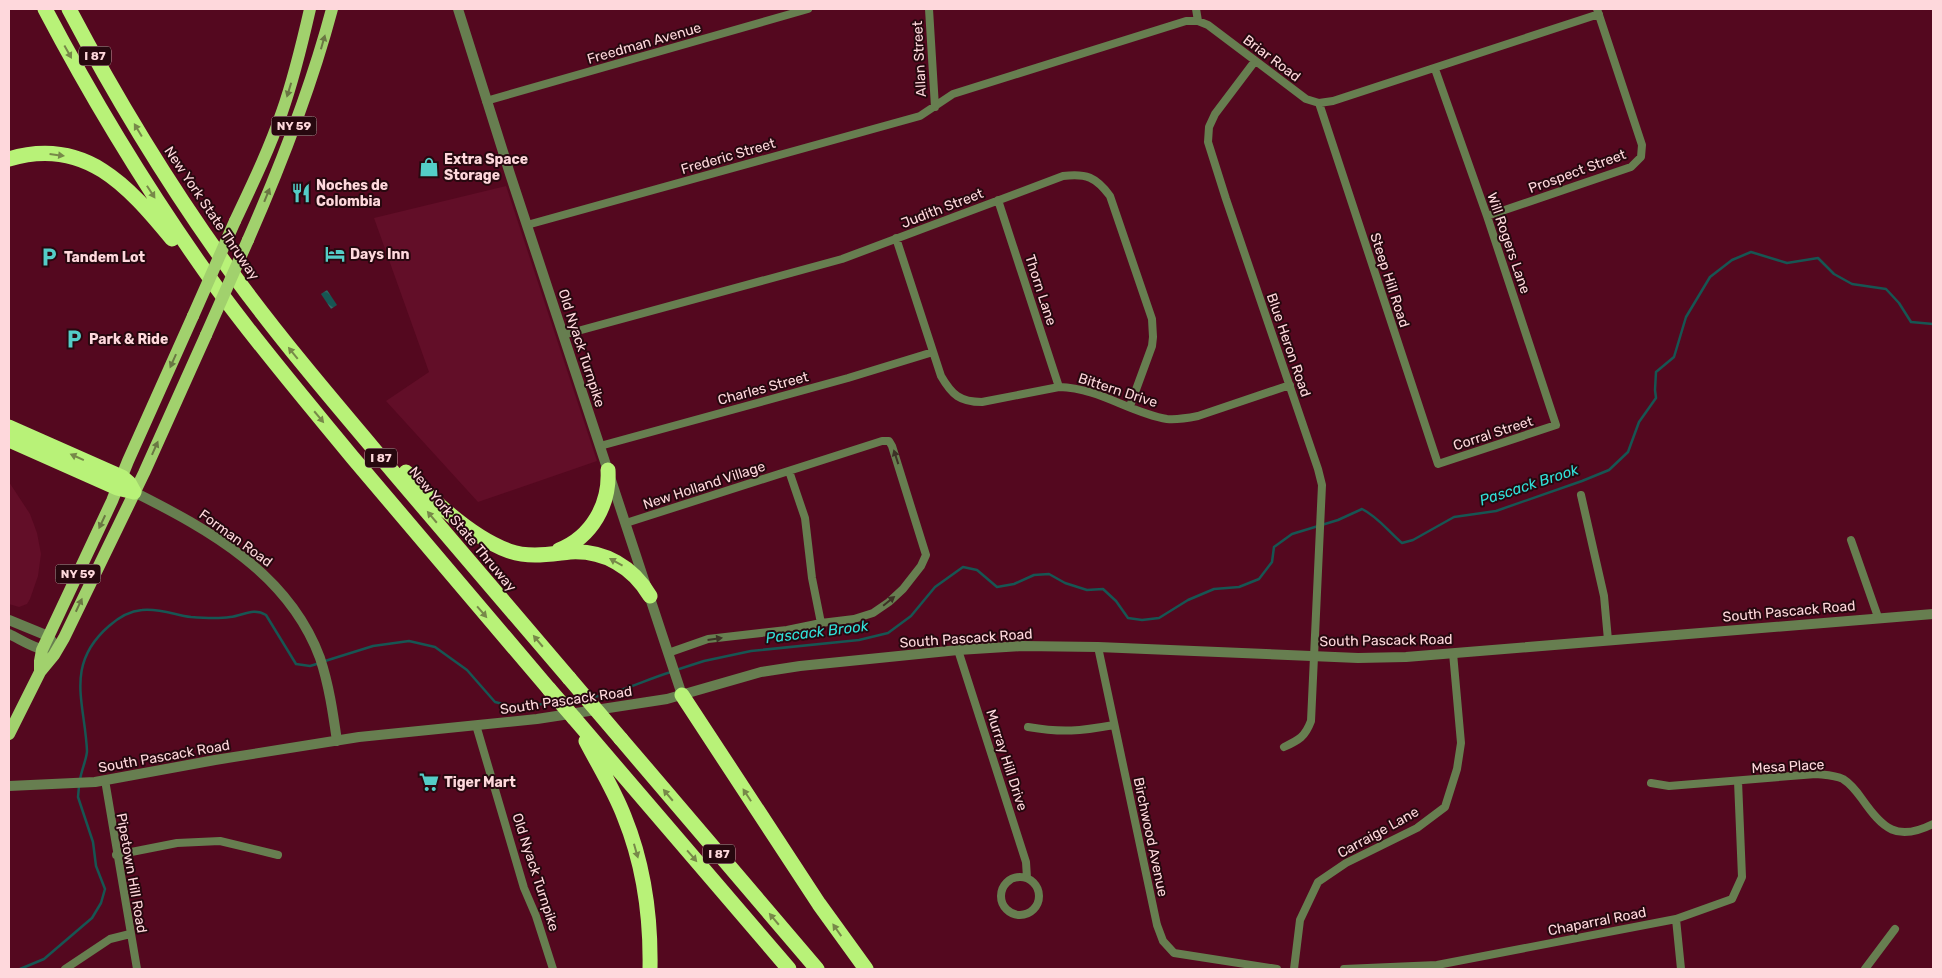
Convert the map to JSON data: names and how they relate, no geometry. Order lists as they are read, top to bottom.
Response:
{
  "streets": {
    "highway": ["I 87", "New York State Thruway"],
    "main road": ["NY 59"],
    "street": [
      "Freedman Avenue",
      "Briar Road",
      "Allan Street",
      "Frederic Street",
      "Prospect Street",
      "Judith Street",
      "Will Rogers Lane",
      "Steep Hill Road",
      "Thorn Lane",
      "Blue Heron Road",
      "Old Nyack Turnpike",
      "Charles Street",
      "Bittern Drive",
      "Corral Street",
      "New Holland Village",
      "Forman Road",
      "South Pascack Road",
      "Murray Hill Drive",
      "Mesa Place",
      "Carraige Lane",
      "Birchwood Avenue",
      "Pipetown Hill Road",
      "Chaparral Road"
    ]
  },
  "crossings": [
    ["Freedman Avenue", "Old Nyack Turnpike"],
    ["Briar Road", "Steep Hill Road"],
    ["Briar Road", "Blue Heron Road"],
    ["Allan Street", "Frederic Street"],
    ["NY 59", "Forman Road"],
    ["Frederic Street", "Old Nyack Turnpike"],
    ["Prospect Street", "Will Rogers Lane"],
    ["Judith Street", "Thorn Lane"],
    ["Judith Street", "Old Nyack Turnpike"],
    ["Judith Street", "Bittern Drive"],
    ["Will Rogers Lane", "Corral Street"],
    ["Steep Hill Road", "Corral Street"],
    ["Thorn Lane", "Bittern Drive"],
    ["Blue Heron Road", "Bittern Drive"],
    ["Blue Heron Road", "South Pascack Road"],
    ["Old Nyack Turnpike", "Charles Street"],
    ["Old Nyack Turnpike", "New Holland Village"],
    ["Old Nyack Turnpike", "South Pascack Road"],
    ["Charles Street", "Bittern Drive"],
    ["Forman Road", "South Pascack Road"],
    ["South Pascack Road", "Murray Hill Drive"],
    ["South Pascack Road", "Carraige Lane"],
    ["South Pascack Road", "Birchwood Avenue"],
    ["South Pascack Road", "Pipetown Hill Road"],
    ["Mesa Place", "Chaparral Road"]
  ],
  "water": ["Pascack Brook"],
  "places": {
    "shop": ["Extra Space Storage"],
    "restaurant": ["Noches de Colombia"],
    "hotel": ["Days Inn"],
    "parking": ["Tandem Lot", "Park & Ride"],
    "supermarket": ["Tiger Mart"]
  }
}
